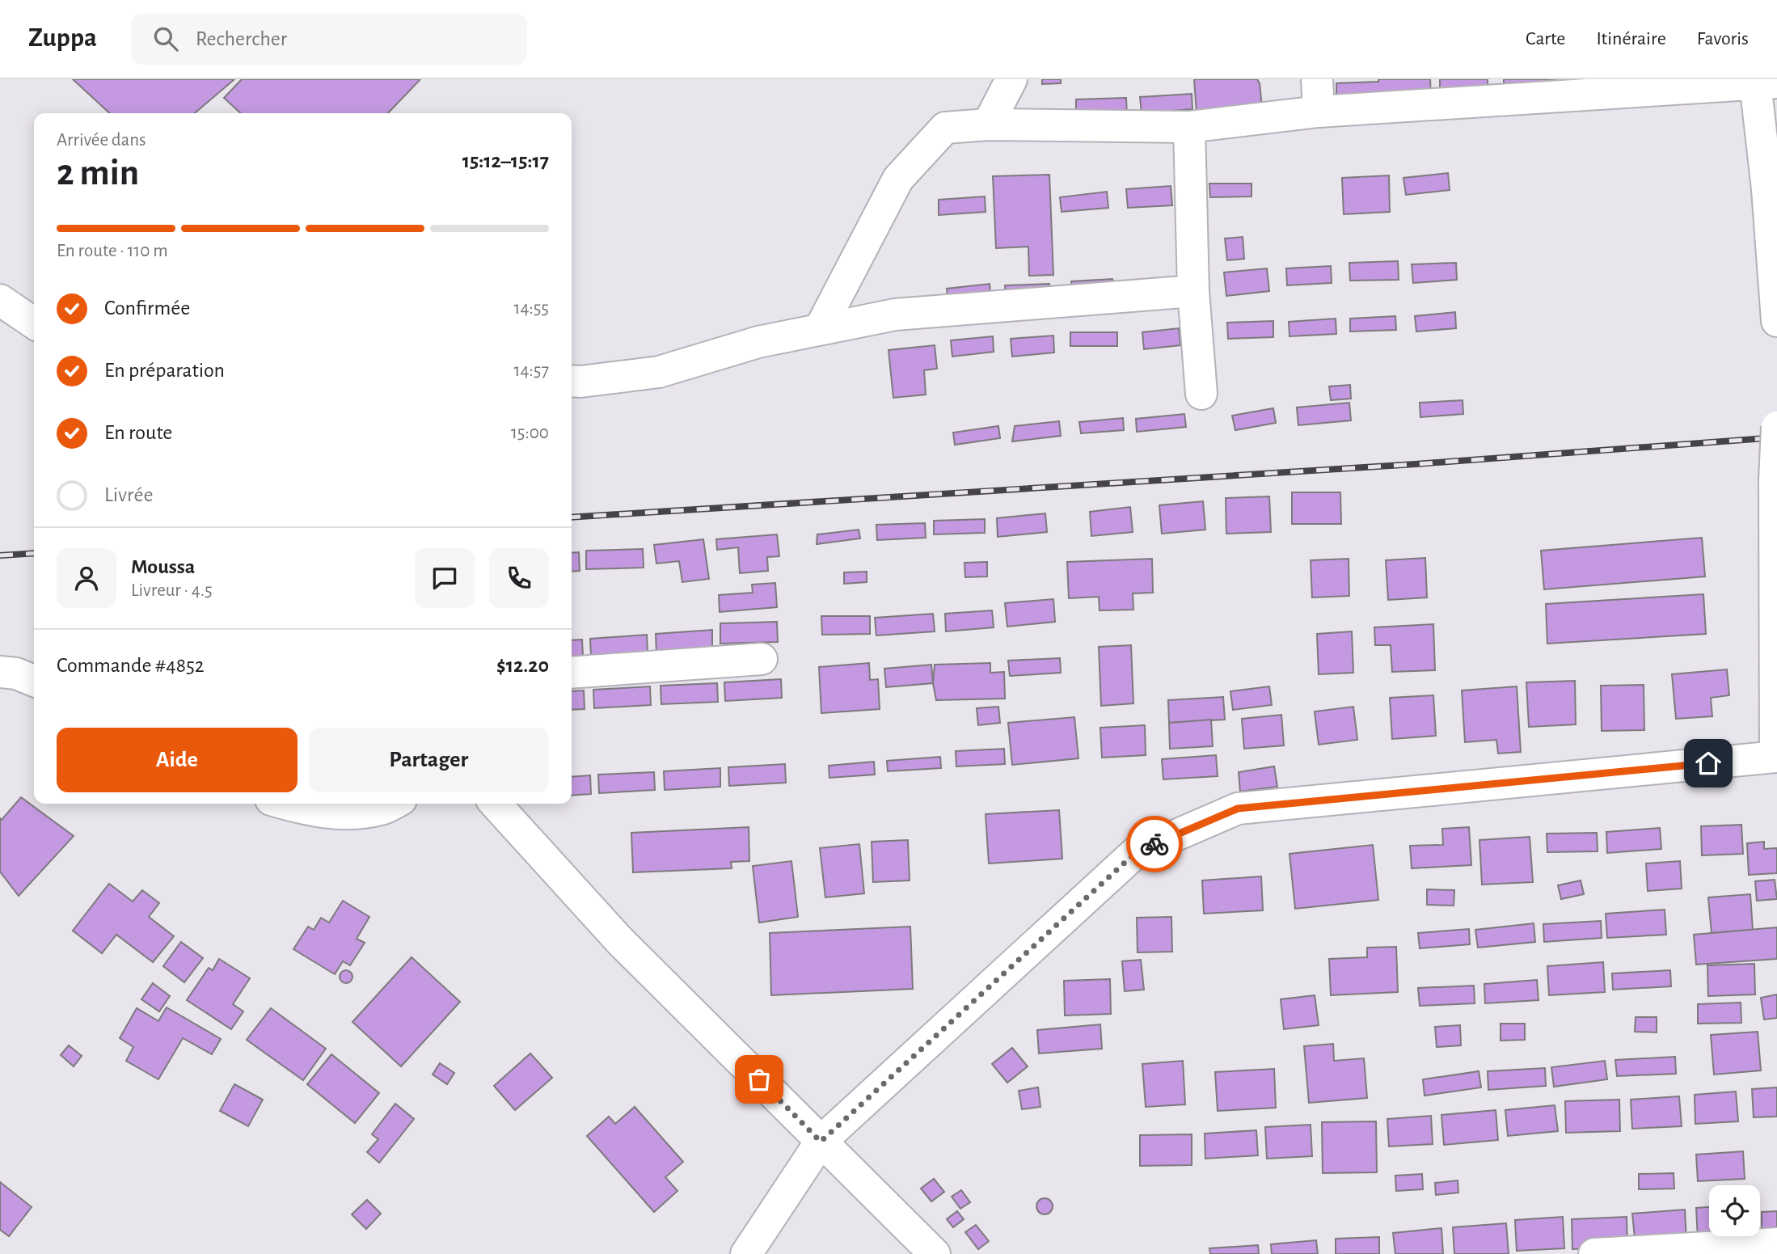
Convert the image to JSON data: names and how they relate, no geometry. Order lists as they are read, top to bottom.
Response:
{
  "page": {
    "header": "Zuppa",
    "search": "Rechercher",
    "nav": ["Carte", "Itinéraire", "Favoris"],
    "heading": ["2 min", "Arrivée dans", "15:12–15:17"],
    "panel": [
      "Moussa",
      "Livreur · 4.5",
      "Commande #4852",
      "$12.20"
    ],
    "bar": "En route · 110 m",
    "list": [
      ["Confirmée", "14:55"],
      ["En préparation", "14:57"],
      ["En route", "15:00"],
      "Livrée"
    ],
    "buttons": ["Aide", "Partager"]
  }
}
